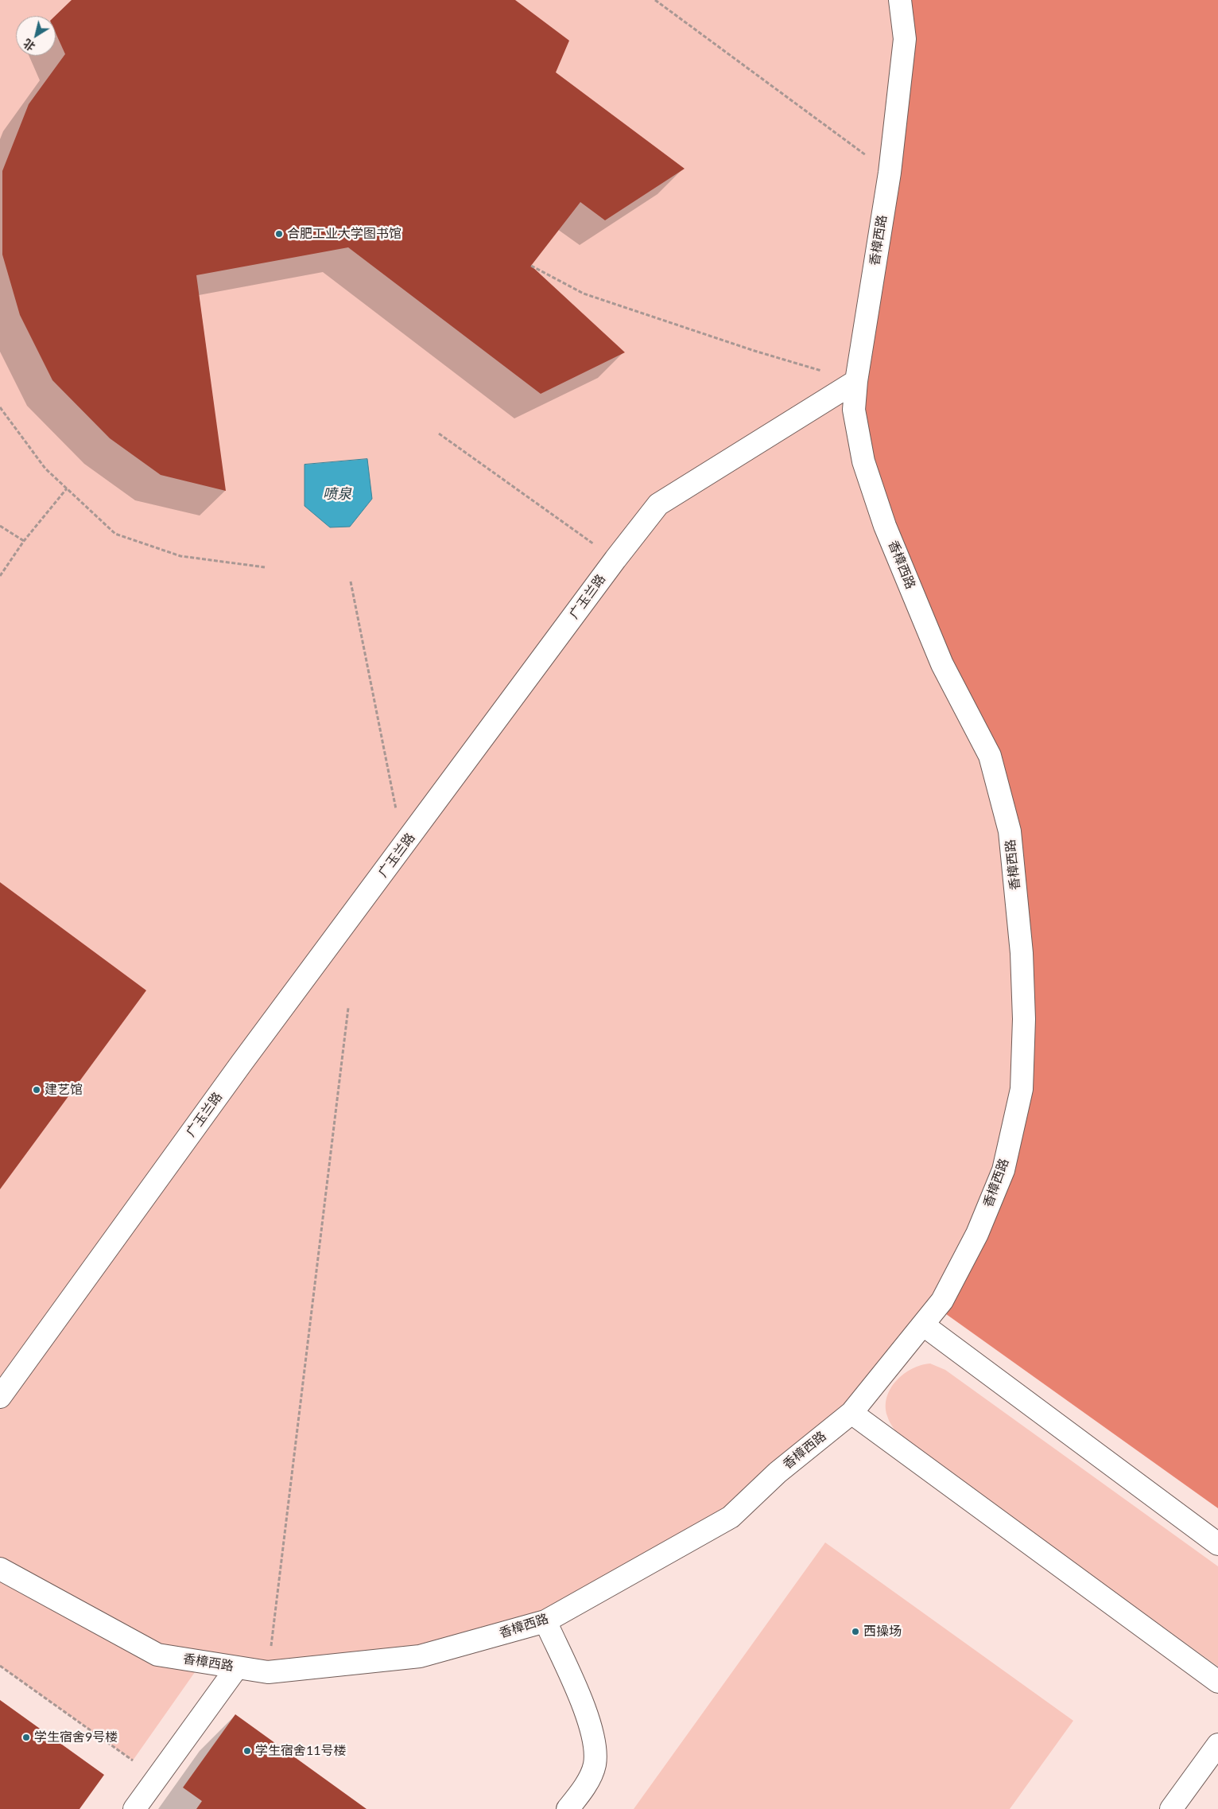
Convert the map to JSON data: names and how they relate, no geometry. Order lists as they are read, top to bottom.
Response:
{
  "streets": {
    "street": ["香樟西路", "广玉兰路"]
  },
  "crossings": [
    ["香樟西路", "广玉兰路"]
  ],
  "water": ["喷泉"],
  "places": [
    "合肥工业大学图书馆",
    "建艺馆",
    "西操场",
    "学生宿舍9号楼",
    "学生宿舍11号楼"
  ],
  "north": "bottom left"
}
